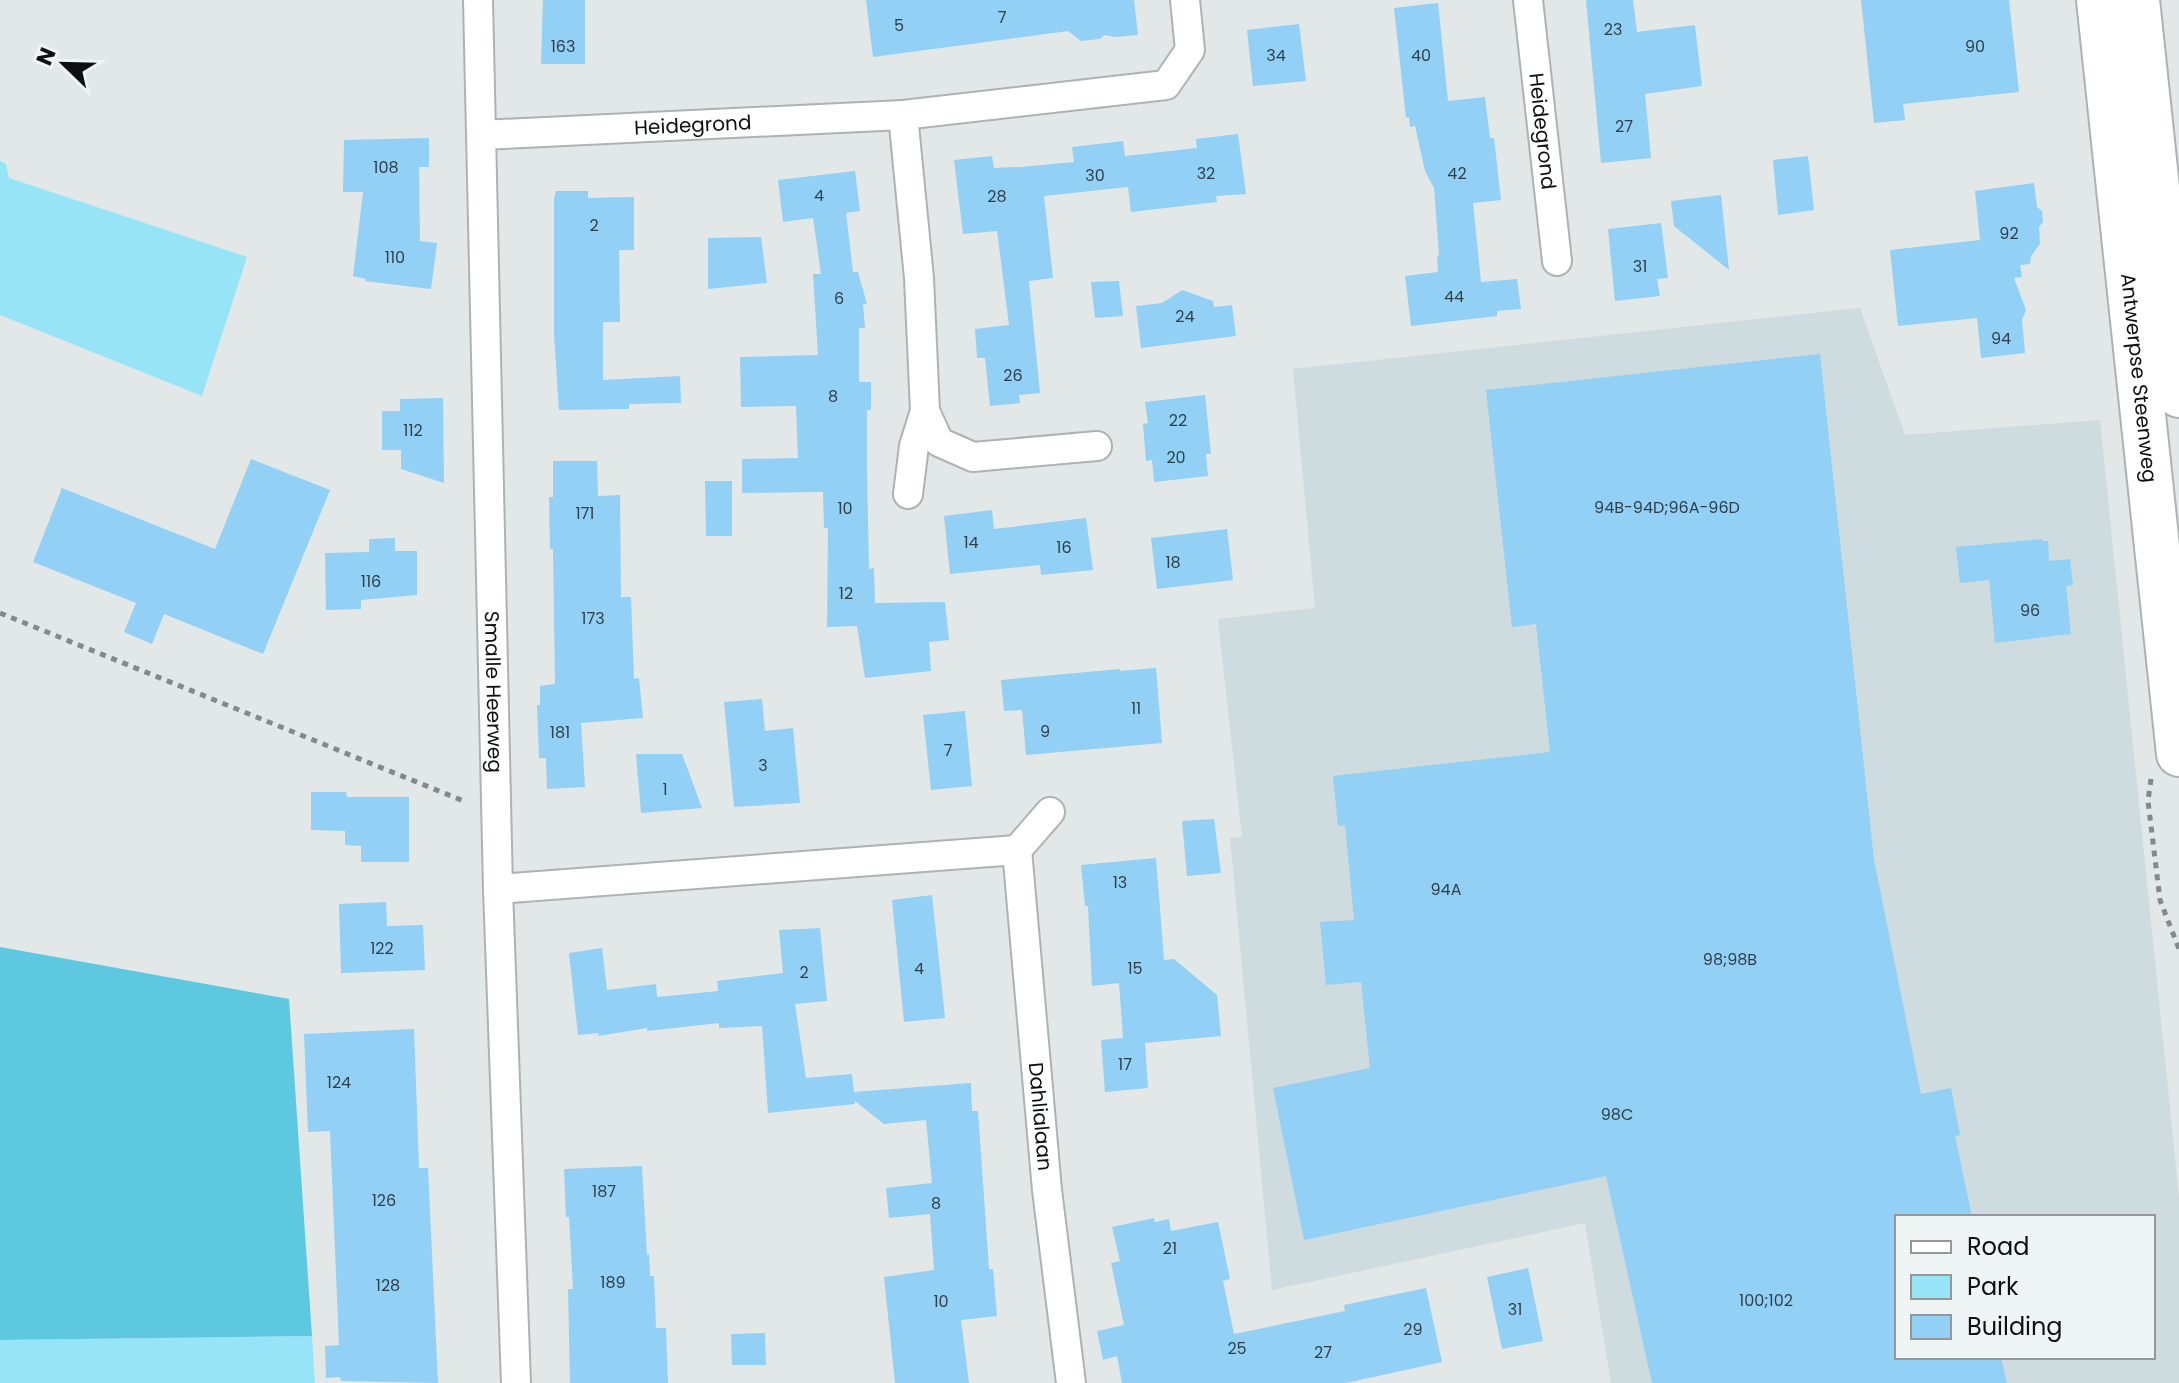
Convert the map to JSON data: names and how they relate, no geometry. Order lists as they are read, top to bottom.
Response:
{
  "streets": {
    "main road": ["Antwerpse Steenweg"],
    "street": ["Heidegrond", "Smalle Heerweg", "Dahlialaan"]
  },
  "crossings": [
    ["Heidegrond", "Smalle Heerweg"]
  ],
  "house_numbers": [
    "7",
    "5",
    "23",
    "163",
    "90",
    "34",
    "40",
    "27",
    "108",
    "32",
    "42",
    "30",
    "4",
    "28",
    "2",
    "92",
    "110",
    "31",
    "44",
    "6",
    "24",
    "94",
    "26",
    "8",
    "22",
    "112",
    "20",
    "94B-94D;96A-96D",
    "10",
    "171",
    "14",
    "16",
    "18",
    "116",
    "12",
    "96",
    "173",
    "11",
    "9",
    "181",
    "7",
    "3",
    "1",
    "13",
    "94A",
    "122",
    "98;98B",
    "4",
    "15",
    "2",
    "17",
    "124",
    "98C",
    "187",
    "126",
    "8",
    "21",
    "189",
    "128",
    "100;102",
    "10",
    "31",
    "29",
    "25",
    "27"
  ],
  "legend": ["Road", "Park", "Building"],
  "north": "top left"
}
